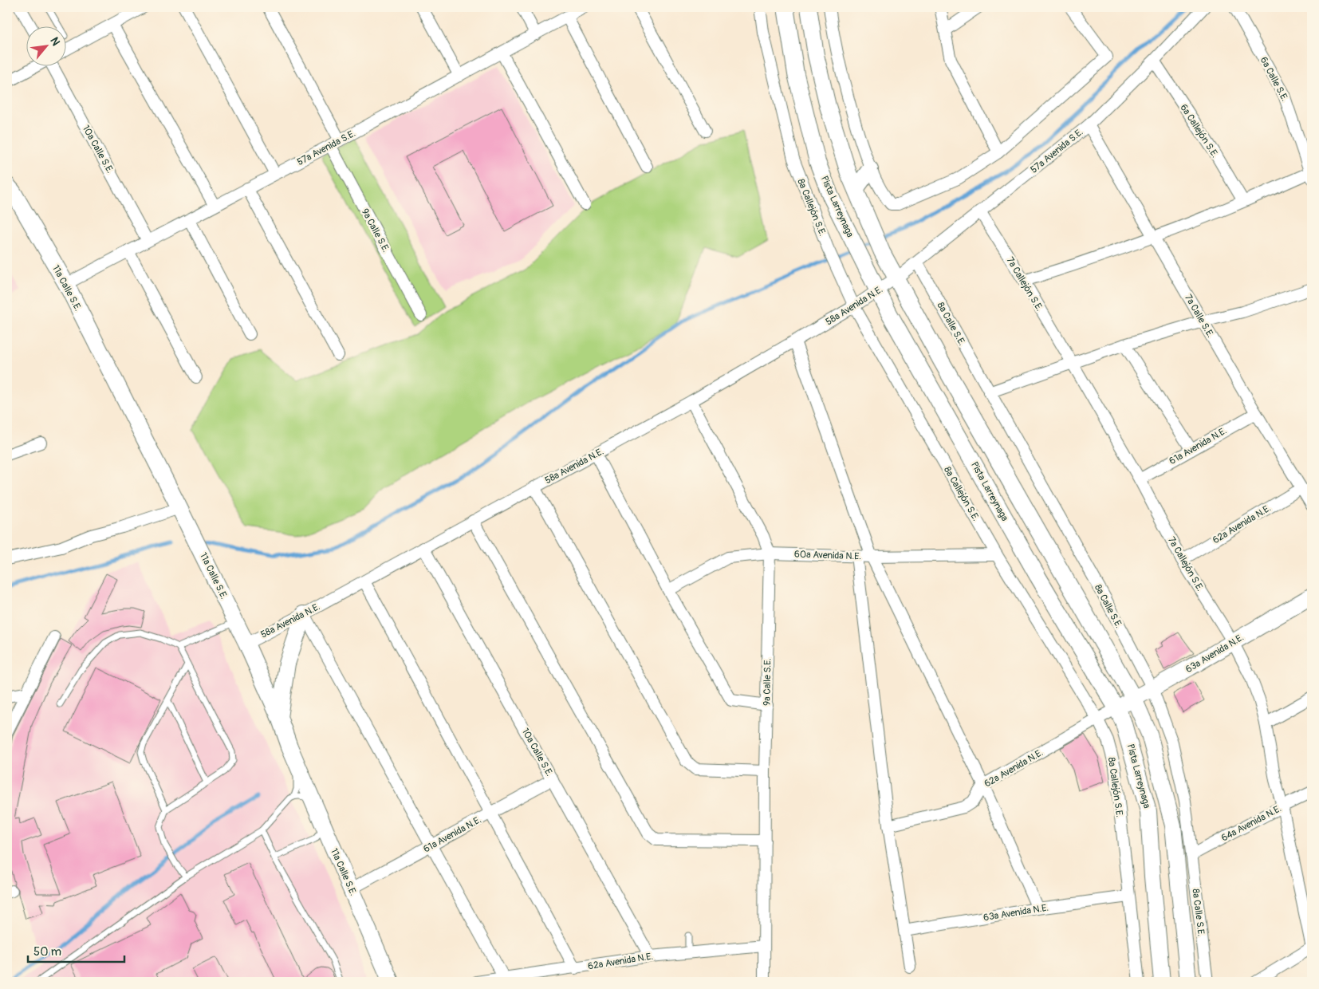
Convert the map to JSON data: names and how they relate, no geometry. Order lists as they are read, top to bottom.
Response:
{
  "streets": {
    "main road": ["Pista Larreynaga", "11a Calle S.E.", "63a Avenida N.E."],
    "street": [
      "6a Calle S.E.",
      "6a Callejón S.E.",
      "57a Avenida S.E.",
      "10a Calle S.E.",
      "8a Callejón S.E.",
      "9a Calle S.E.",
      "7a Callejón S.E.",
      "58a Avenida N.E.",
      "7a Calle S.E.",
      "8a Calle S.E.",
      "61a Avenida N.E.",
      "62a Avenida N.E.",
      "60a Avenida N.E.",
      "64a Avenida N.E."
    ]
  },
  "crossings": [
    ["6a Callejón S.E.", "57a Avenida S.E."],
    ["57a Avenida S.E.", "10a Calle S.E."],
    ["57a Avenida S.E.", "9a Calle S.E."],
    ["57a Avenida S.E.", "7a Callejón S.E."],
    ["57a Avenida S.E.", "11a Calle S.E."],
    ["57a Avenida S.E.", "58a Avenida N.E."],
    ["57a Avenida S.E.", "7a Calle S.E."],
    ["57a Avenida S.E.", "8a Calle S.E."],
    ["10a Calle S.E.", "58a Avenida N.E."],
    ["10a Calle S.E.", "61a Avenida N.E."],
    ["10a Calle S.E.", "62a Avenida N.E."],
    ["Pista Larreynaga", "58a Avenida N.E."],
    ["Pista Larreynaga", "62a Avenida N.E."],
    ["Pista Larreynaga", "63a Avenida N.E."],
    ["8a Callejón S.E.", "58a Avenida N.E."],
    ["8a Callejón S.E.", "62a Avenida N.E."],
    ["8a Callejón S.E.", "60a Avenida N.E."],
    ["8a Callejón S.E.", "63a Avenida N.E."],
    ["9a Calle S.E.", "58a Avenida N.E."],
    ["9a Calle S.E.", "62a Avenida N.E."],
    ["9a Calle S.E.", "60a Avenida N.E."],
    ["7a Callejón S.E.", "61a Avenida N.E."],
    ["7a Callejón S.E.", "62a Avenida N.E."],
    ["7a Callejón S.E.", "63a Avenida N.E."],
    ["7a Callejón S.E.", "64a Avenida N.E."],
    ["11a Calle S.E.", "58a Avenida N.E."],
    ["11a Calle S.E.", "61a Avenida N.E."],
    ["7a Calle S.E.", "61a Avenida N.E."],
    ["7a Calle S.E.", "62a Avenida N.E."],
    ["8a Calle S.E.", "63a Avenida N.E."],
    ["8a Calle S.E.", "64a Avenida N.E."],
    ["62a Avenida N.E.", "63a Avenida N.E."]
  ],
  "scale_bar": "50 m",
  "north": "top right"
}
